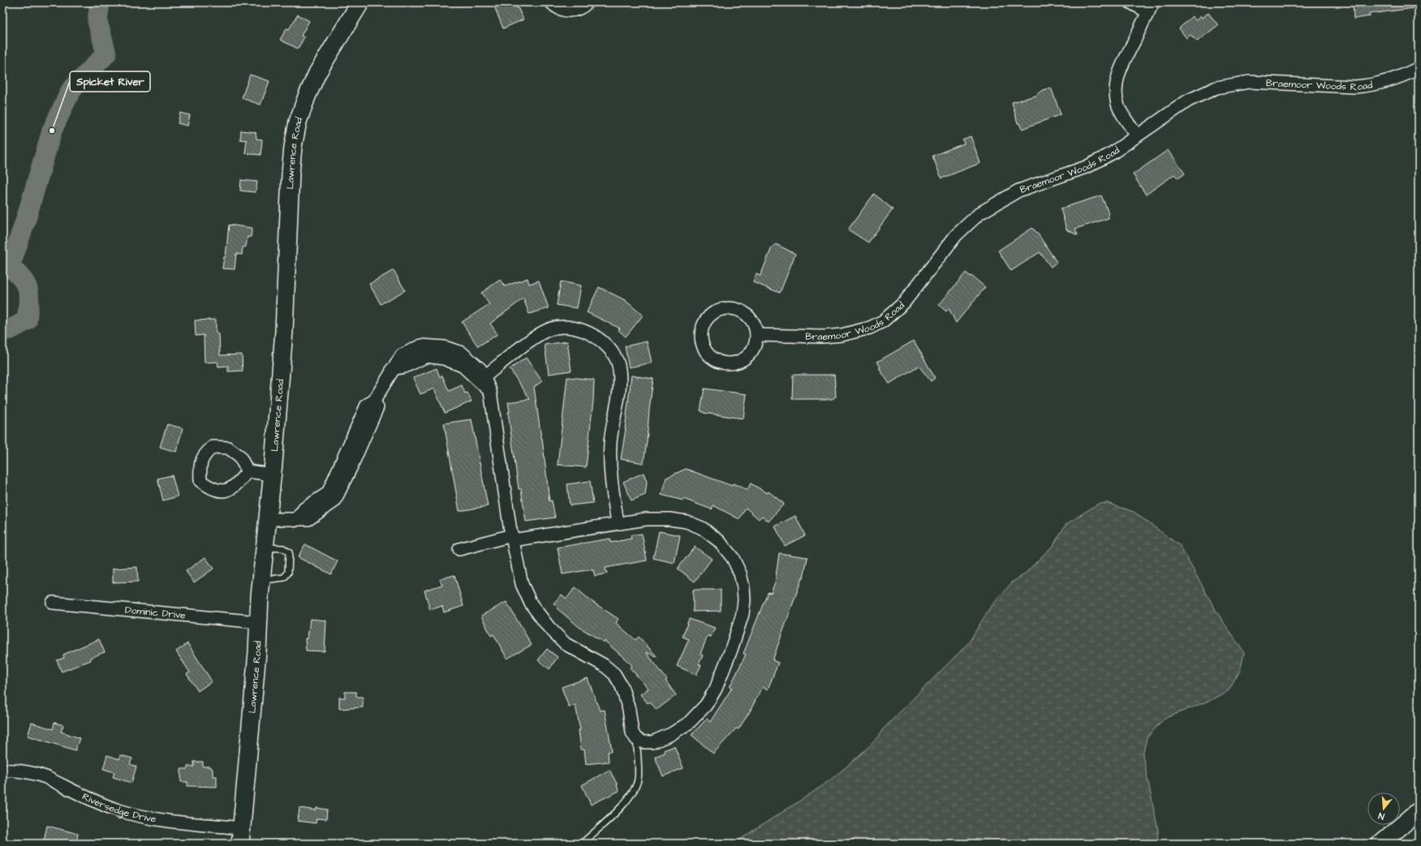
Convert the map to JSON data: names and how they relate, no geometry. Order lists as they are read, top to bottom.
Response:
{
  "streets": {
    "street": [
      "Braemoor Woods Road",
      "Lawrence Road",
      "Dominic Drive",
      "Riversedge Drive"
    ]
  },
  "crossings": [
    ["Lawrence Road", "Dominic Drive"],
    ["Lawrence Road", "Riversedge Drive"]
  ],
  "places": ["Spicket River"],
  "north": "bottom"
}
